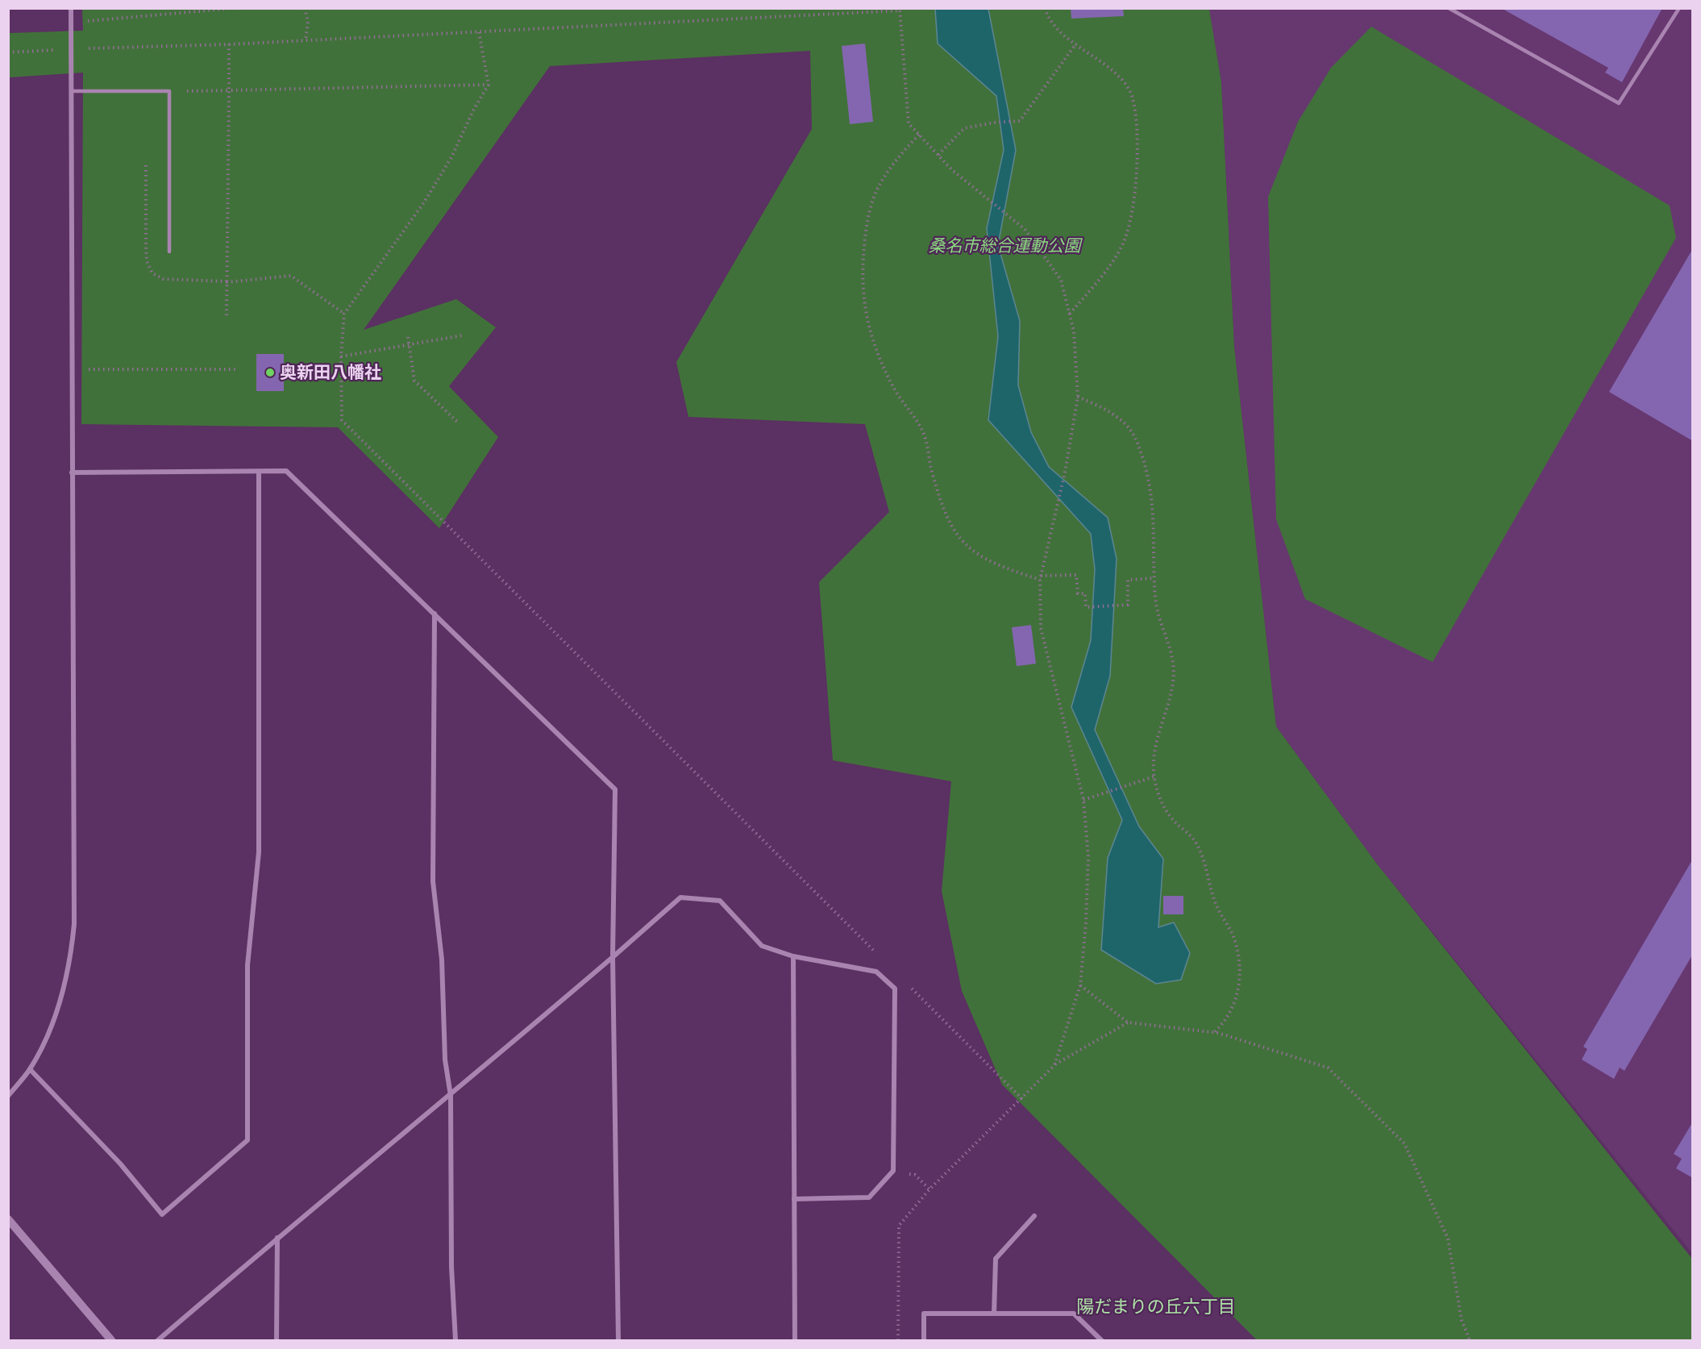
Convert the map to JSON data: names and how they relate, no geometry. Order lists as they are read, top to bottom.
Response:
{
  "districts": ["陽だまりの丘六丁目"],
  "parks": ["桑名市総合運動公園"],
  "places": ["奥新田八幡社"]
}
